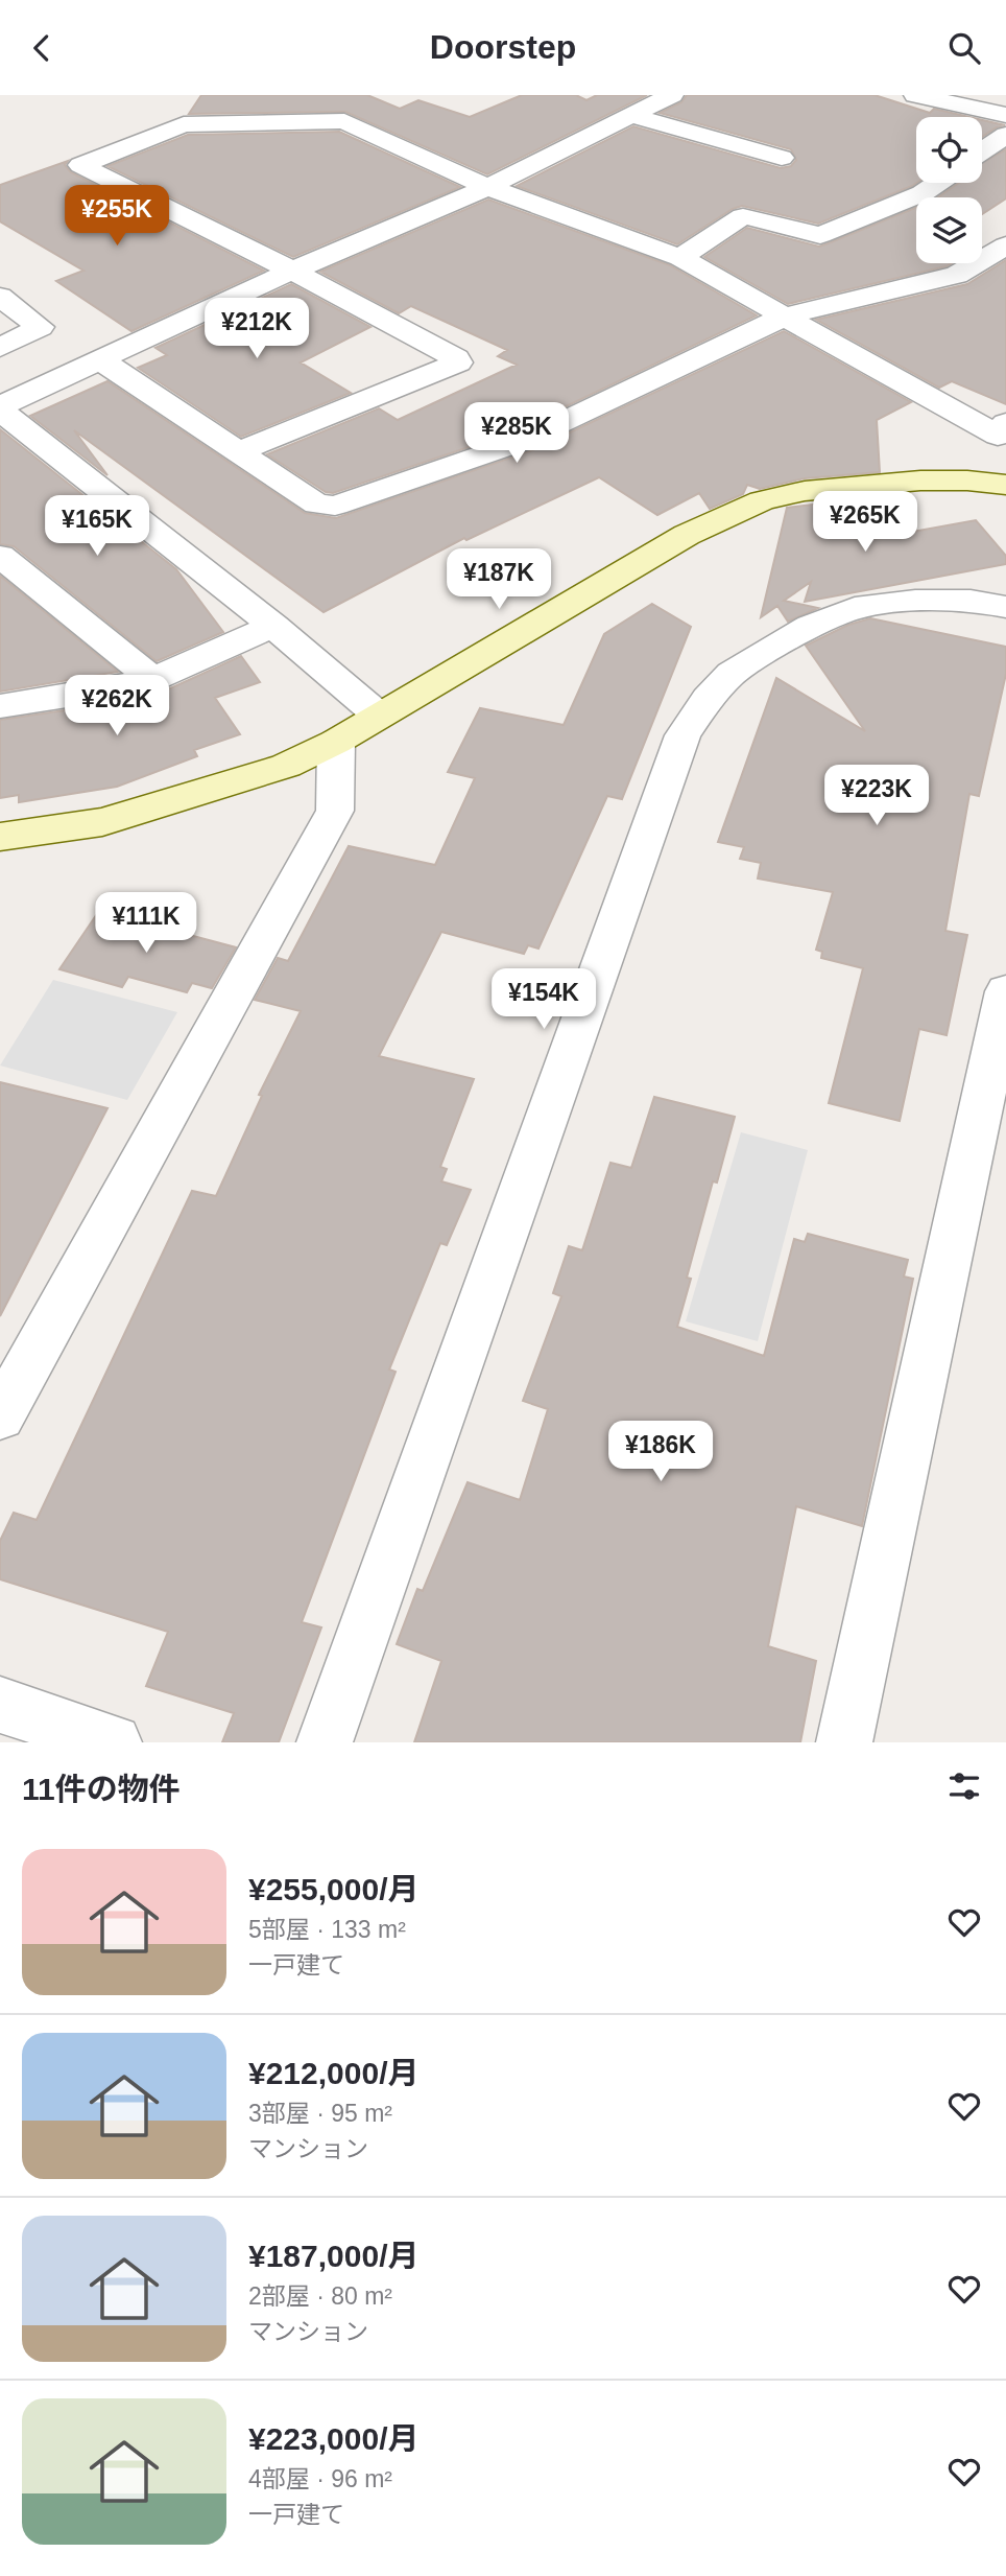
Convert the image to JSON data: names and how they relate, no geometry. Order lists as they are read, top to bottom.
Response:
{
  "page": {
    "header": "Doorstep",
    "price": [
      "¥255K",
      "¥212K",
      "¥285K",
      "¥265K",
      "¥165K",
      "¥187K",
      "¥262K",
      "¥223K",
      "¥111K",
      "¥154K",
      "¥186K"
    ],
    "heading": "11件の物件",
    "list": [
      {
        "name": "¥255,000/月",
        "note": "5部屋 · 133 m² · 一戸建て"
      },
      {
        "name": "¥212,000/月",
        "note": "3部屋 · 95 m² · マンション"
      },
      {
        "name": "¥187,000/月",
        "note": "2部屋 · 80 m² · マンション"
      },
      {
        "name": "¥223,000/月",
        "note": "4部屋 · 96 m² · 一戸建て"
      }
    ]
  }
}
